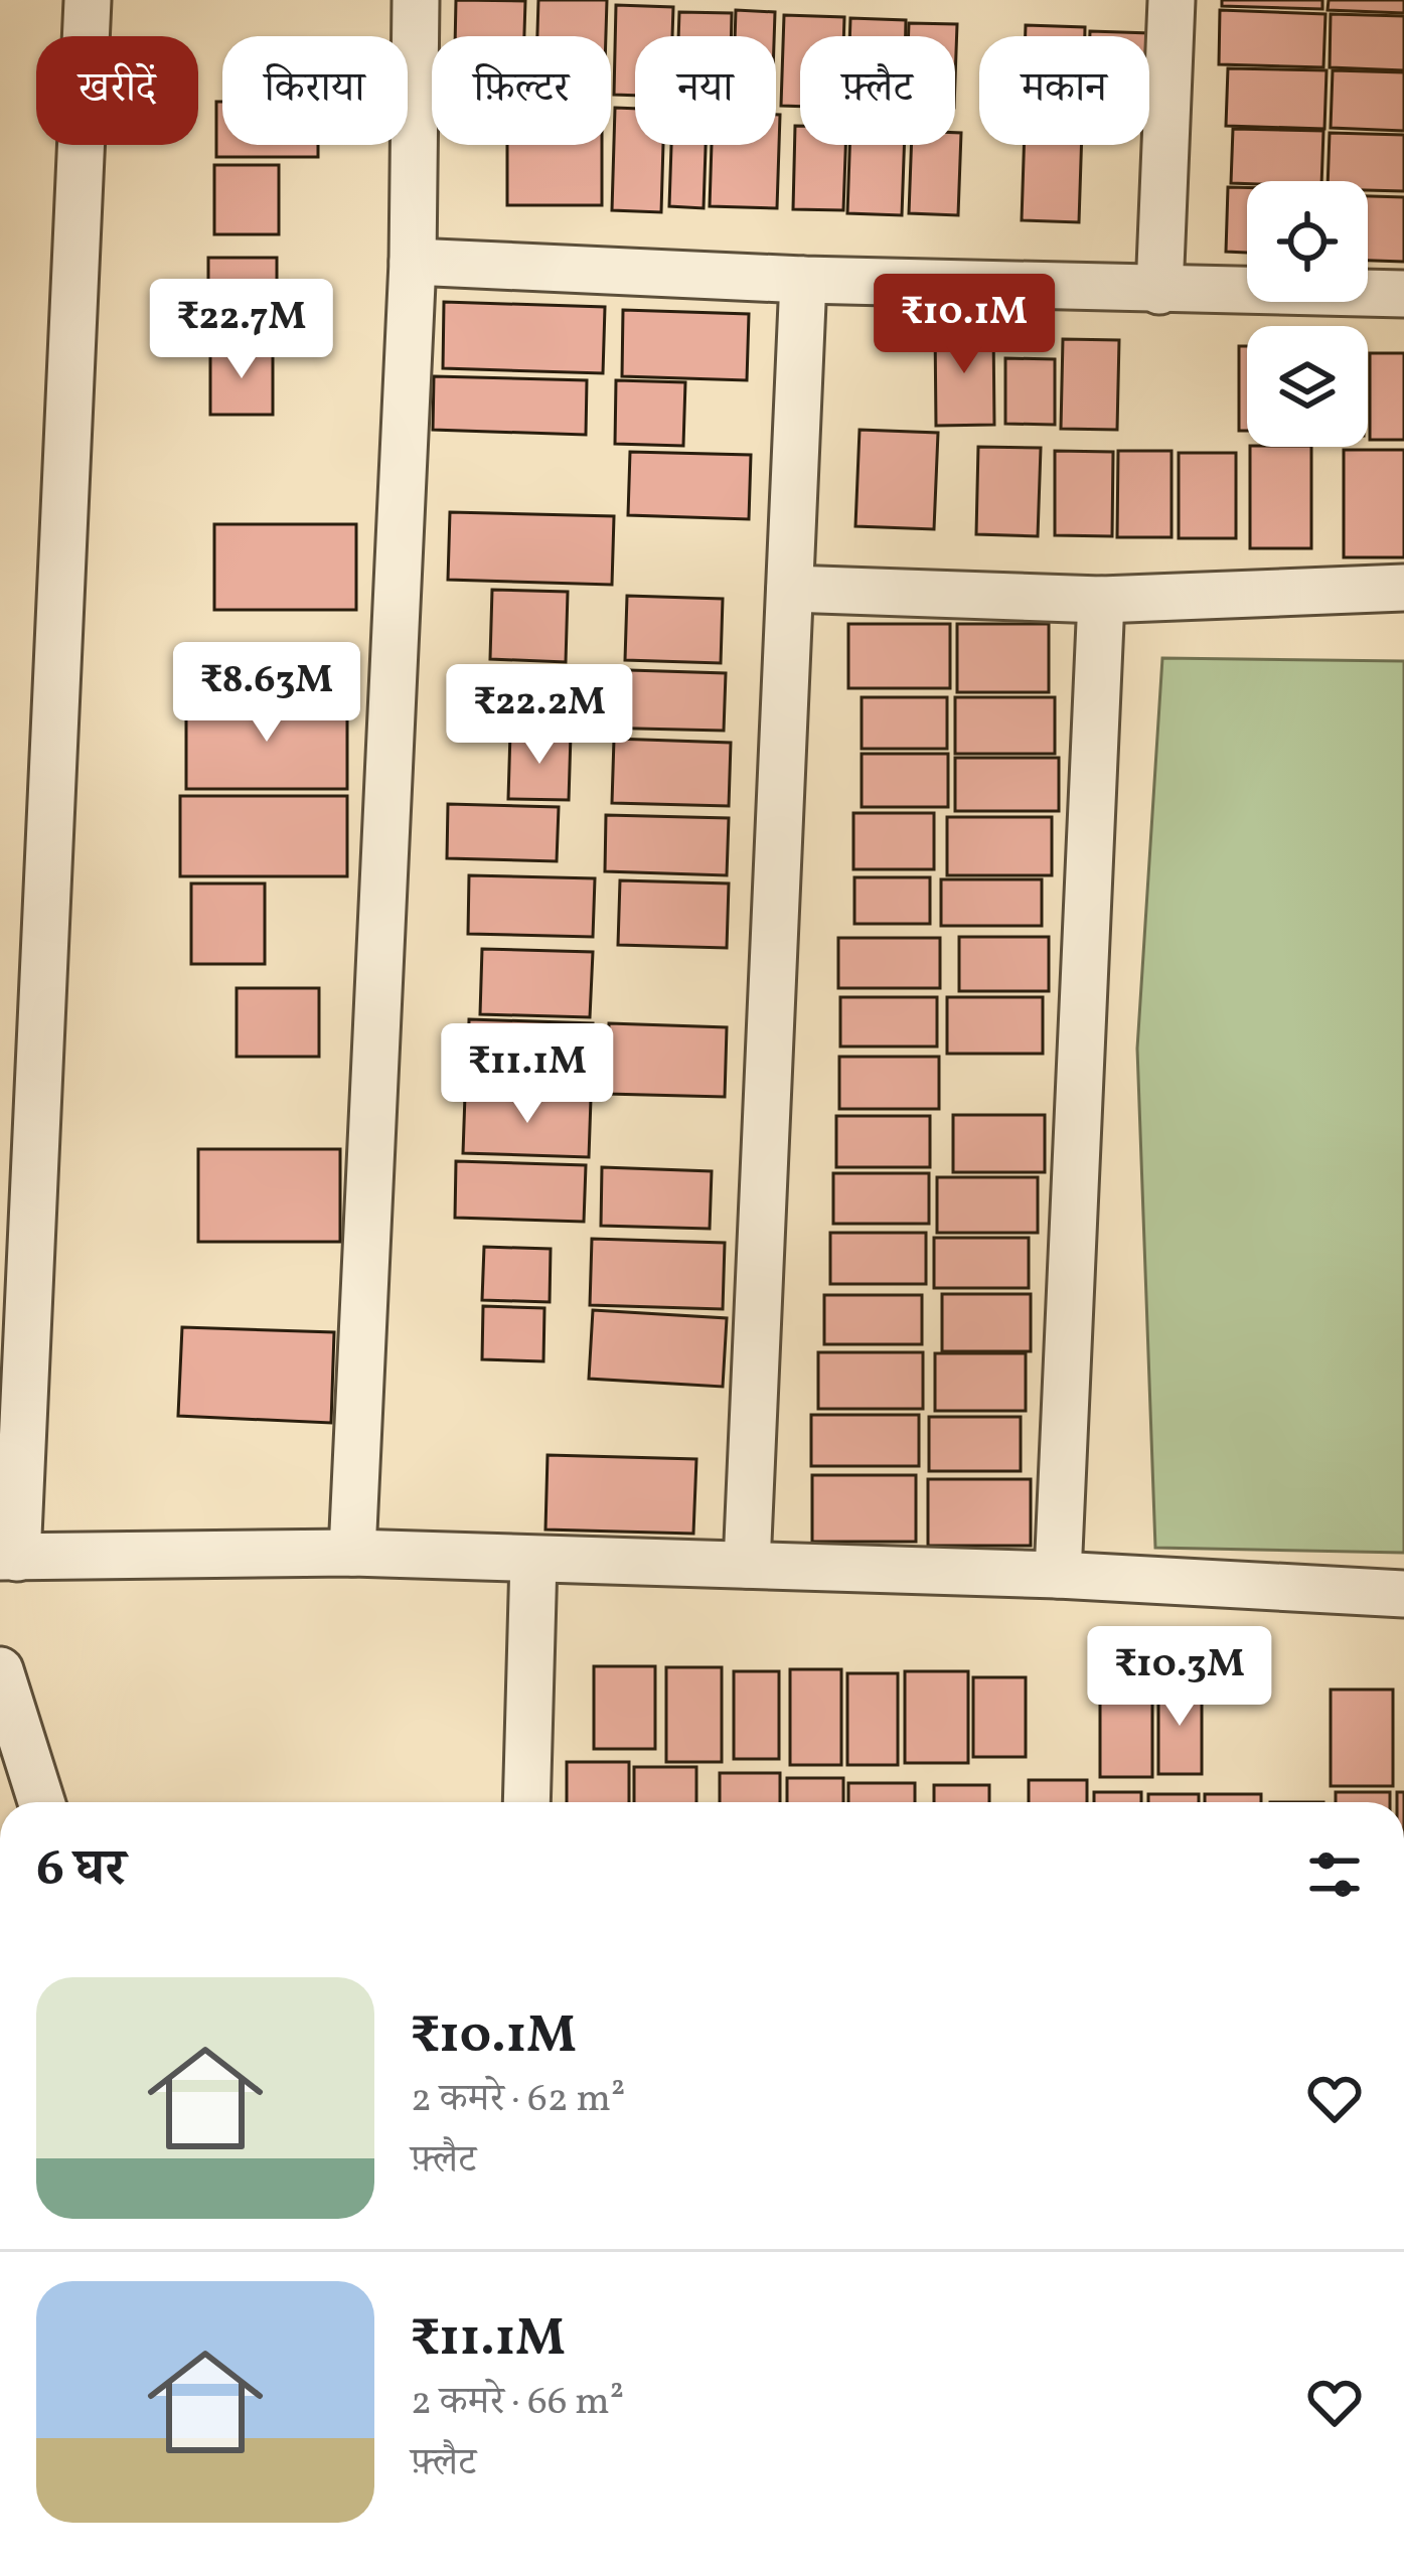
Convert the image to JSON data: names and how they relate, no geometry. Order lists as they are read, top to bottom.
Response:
{
  "page": {
    "chip": [
      "खरीदें",
      "किराया",
      "फ़िल्टर",
      "नया",
      "फ़्लैट",
      "मकान"
    ],
    "price": [
      "₹10.1M",
      "₹22.7M",
      "₹8.63M",
      "₹22.2M",
      "₹11.1M",
      "₹10.3M"
    ],
    "heading": "6 घर",
    "list": [
      {
        "name": "₹10.1M",
        "note": "2 कमरे · 62 m² · फ़्लैट"
      },
      {
        "name": "₹11.1M",
        "note": "2 कमरे · 66 m² · फ़्लैट"
      }
    ]
  }
}
